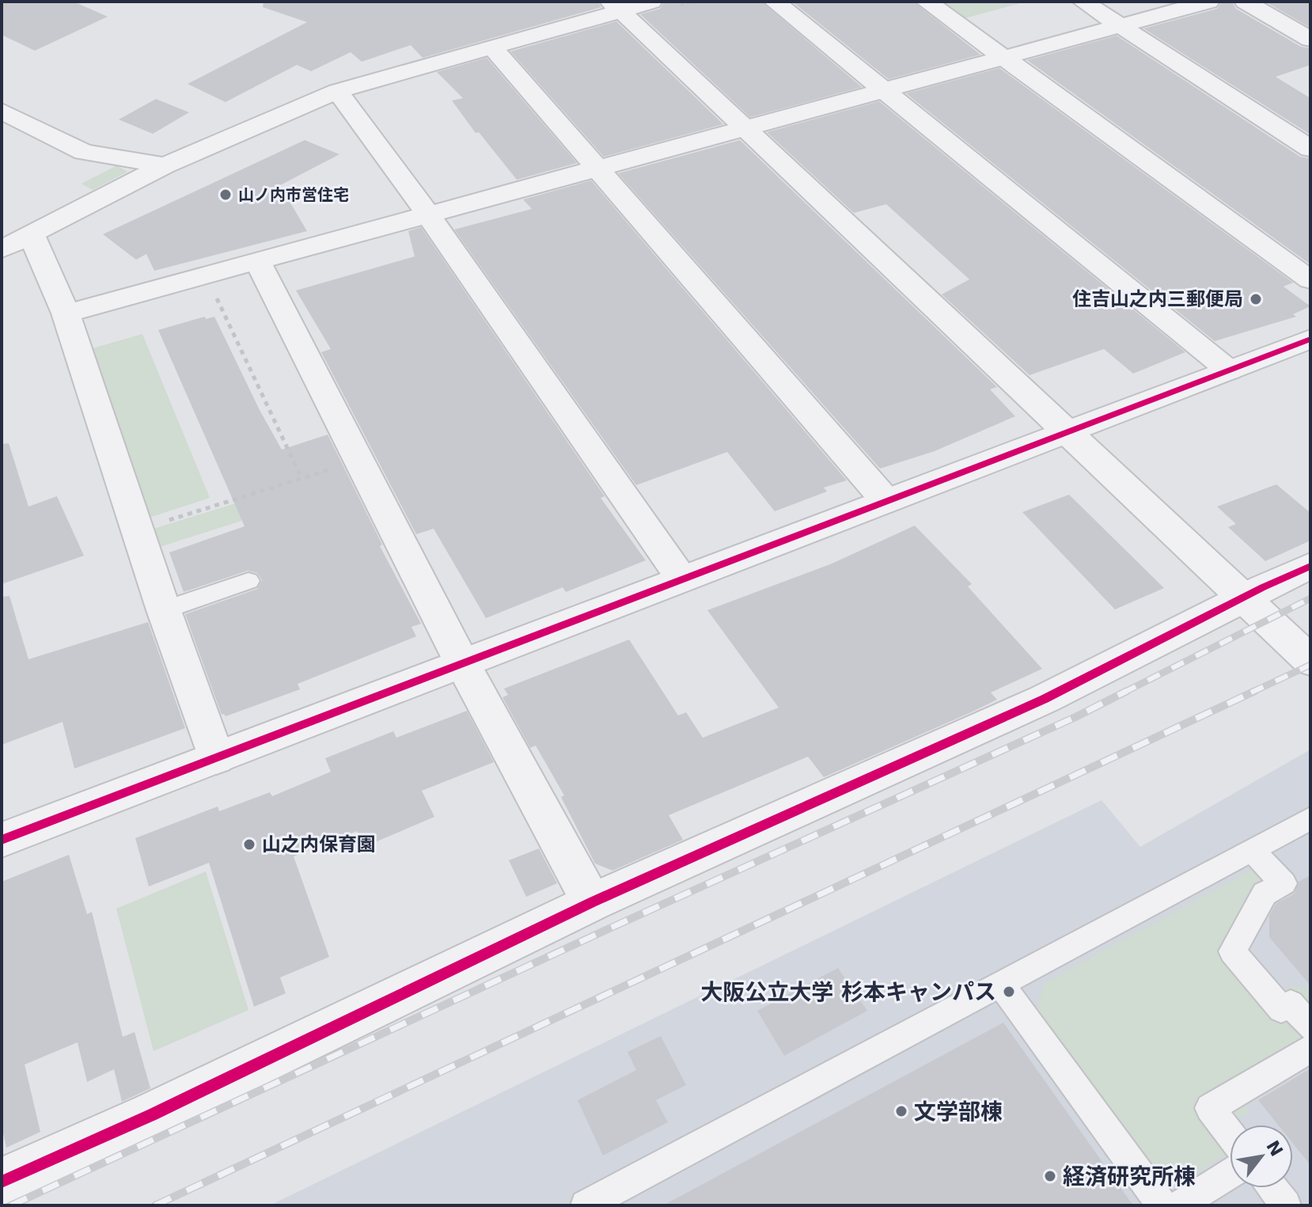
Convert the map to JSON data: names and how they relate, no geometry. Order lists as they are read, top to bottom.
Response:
{
  "places": [
    "山ノ内市営住宅",
    "住吉山之内三郵便局",
    "山之内保育園",
    "大阪公立大学 杉本キャンパス",
    "文学部棟",
    "経済研究所棟"
  ],
  "north": "top right"
}
